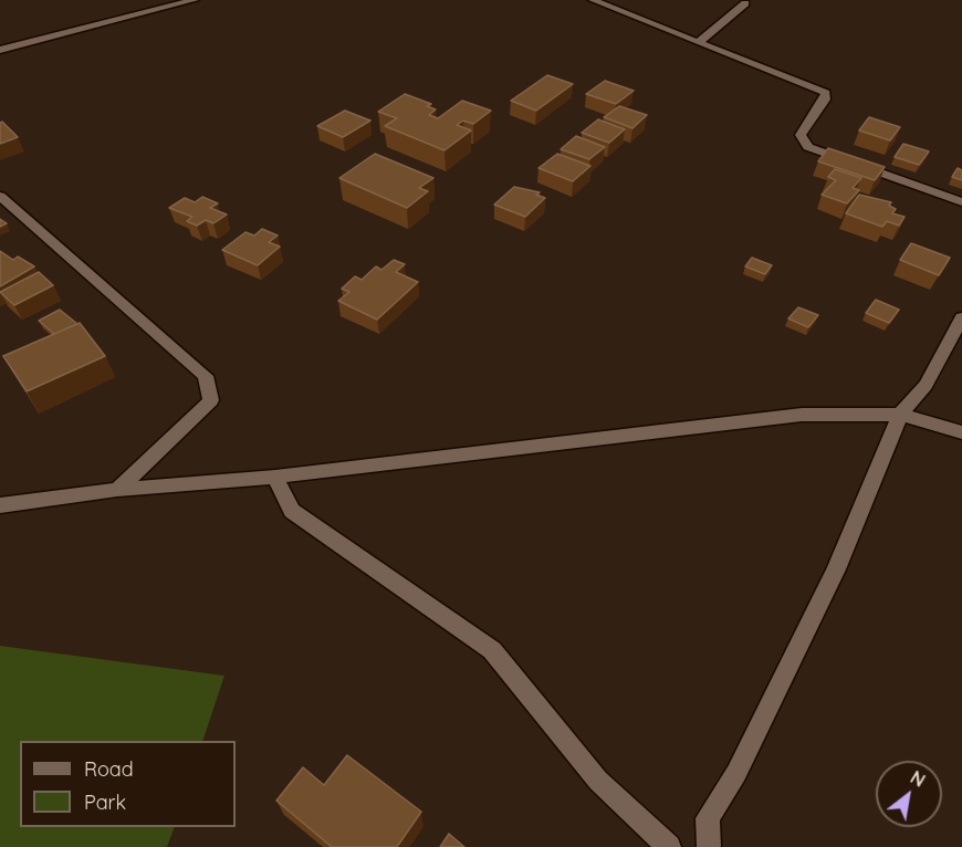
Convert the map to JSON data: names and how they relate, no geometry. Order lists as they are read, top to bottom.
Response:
{
  "legend": ["Road", "Park"],
  "north": "top right"
}
